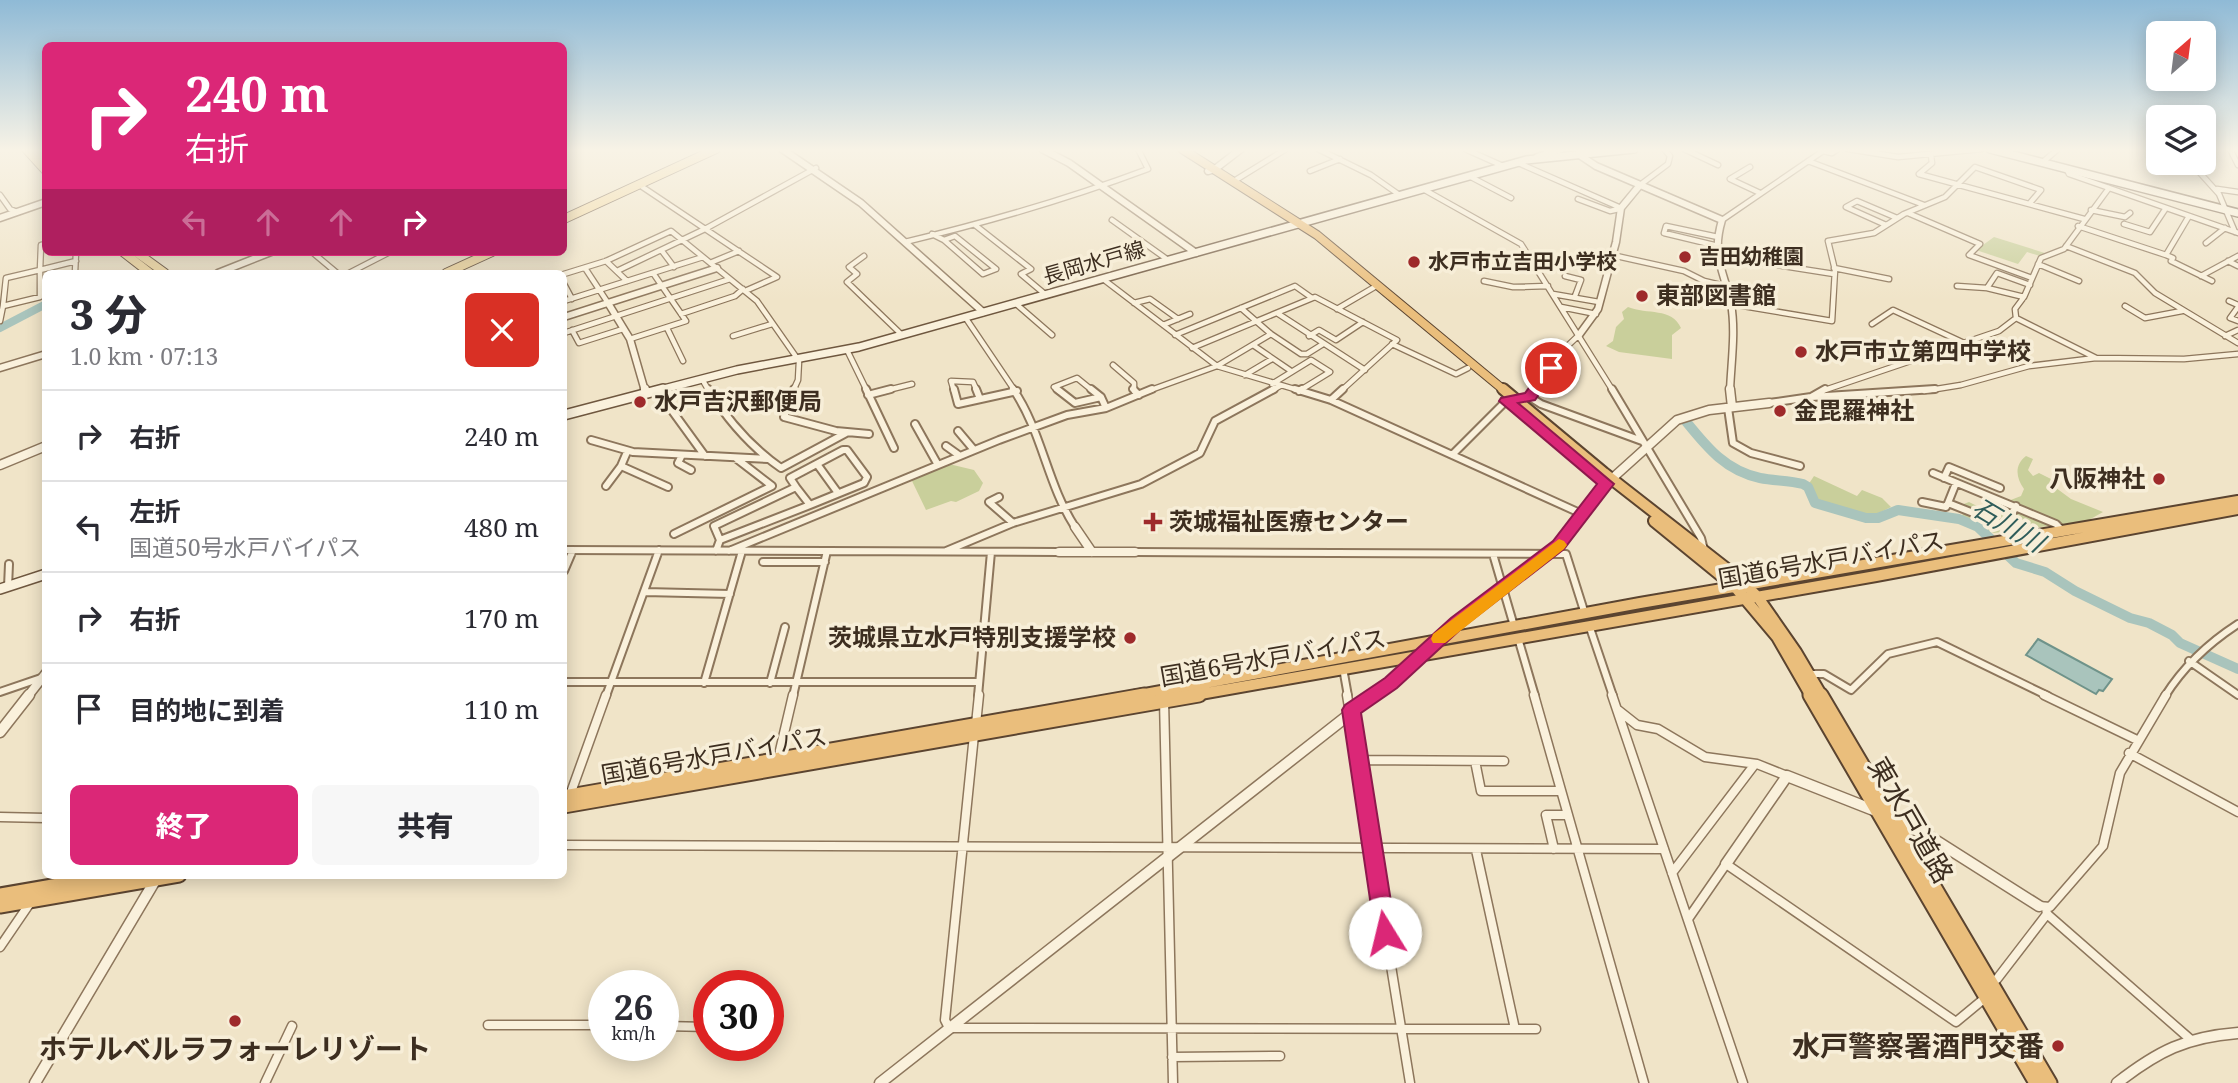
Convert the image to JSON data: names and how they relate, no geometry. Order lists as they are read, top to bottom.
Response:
{
  "streets": {
    "highway": ["国道6号水戸バイパス", "東水戸道路"],
    "main road": ["長岡水戸線"]
  },
  "crossings": [
    ["国道6号水戸バイパス", "東水戸道路"]
  ],
  "water": ["石川川"],
  "places": {
    "other": [
      "吉田幼稚園",
      "水戸市立吉田小学校",
      "東部図書館",
      "水戸市立第四中学校",
      "水戸吉沢郵便局",
      "金毘羅神社",
      "八阪神社",
      "茨城県立水戸特別支援学校",
      "ホテルベルラフォーレリゾート",
      "水戸警察署酒門交番"
    ],
    "health": ["茨城福祉医療センター"]
  },
  "north": "top right",
  "page": {
    "turn": ["240 m", "右折"],
    "heading": ["3 分", "1.0 km · 07:13"],
    "list": [
      {
        "name": "右折",
        "value": "240 m"
      },
      {
        "name": "左折",
        "note": "国道50号水戸バイパス",
        "value": "480 m"
      },
      {
        "name": "右折",
        "value": "170 m"
      },
      {
        "name": "目的地に到着",
        "value": "110 m"
      }
    ],
    "buttons": ["終了", "共有"],
    "speed": "26 km/h",
    "limit": "30"
  }
}
